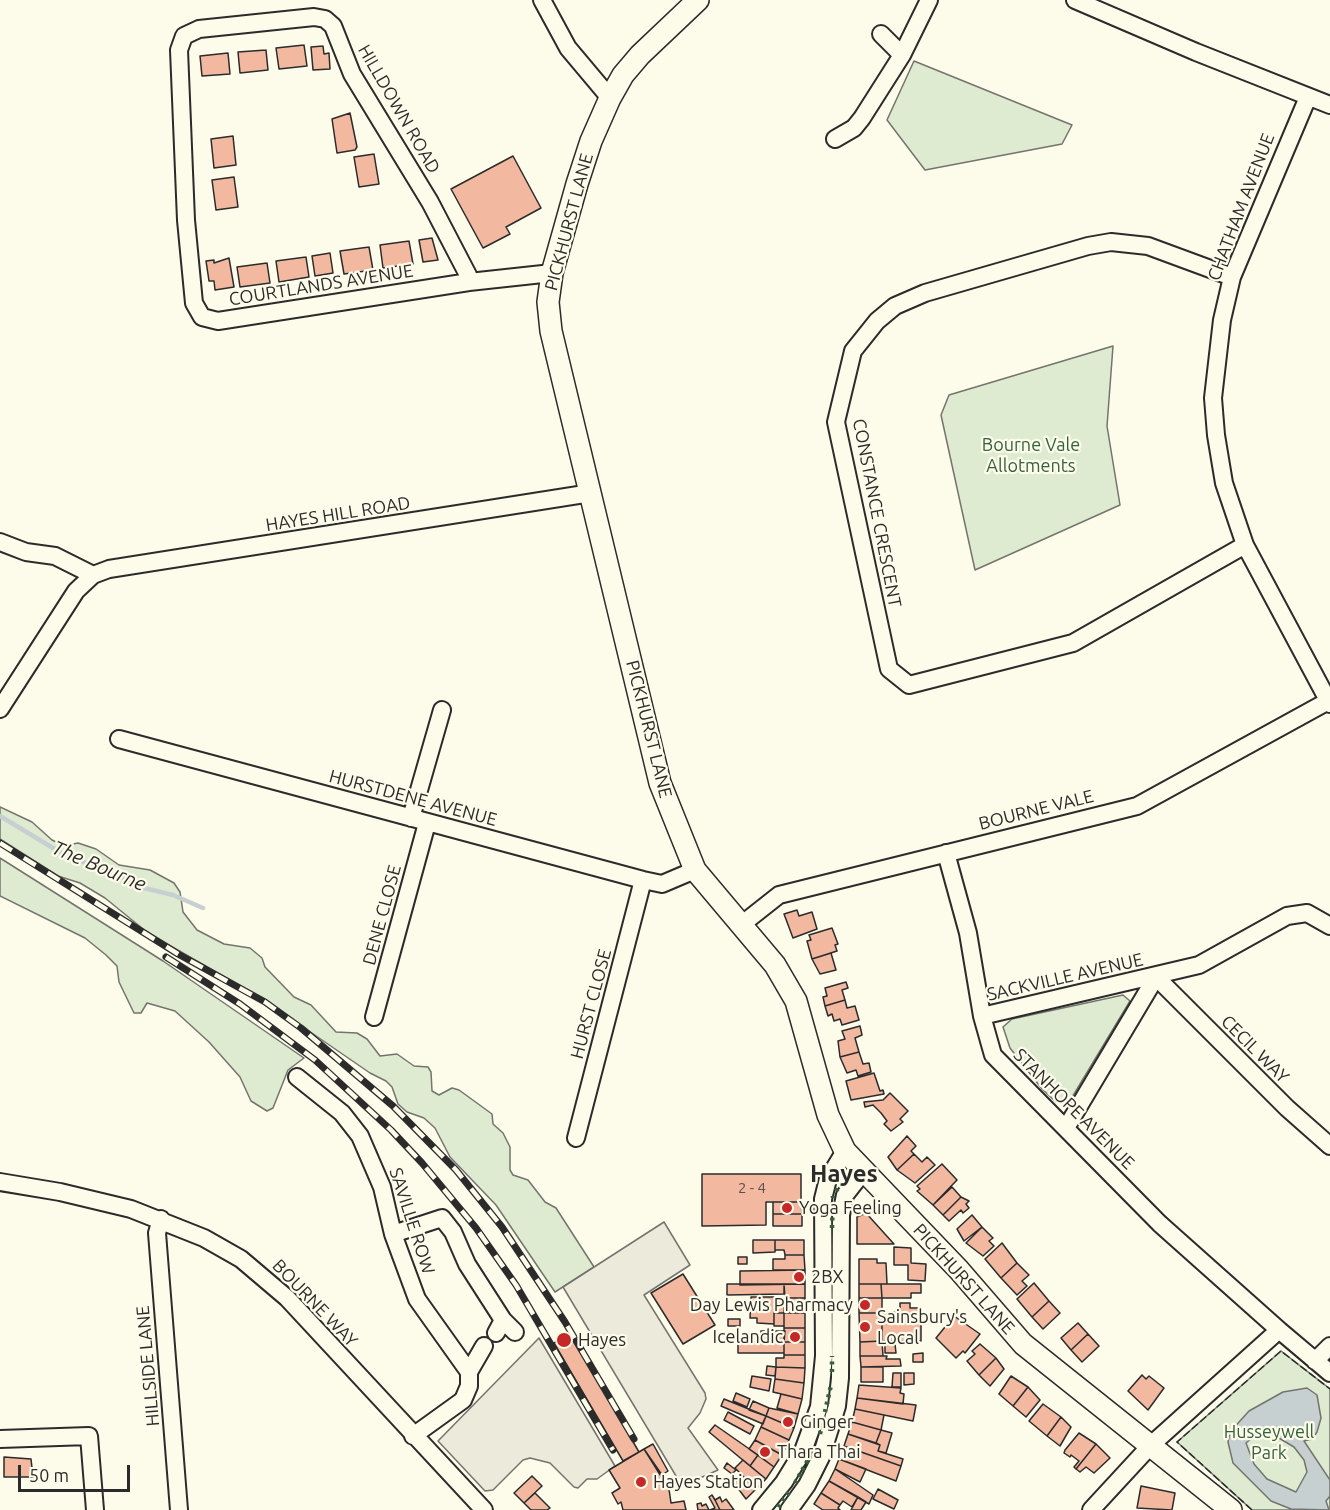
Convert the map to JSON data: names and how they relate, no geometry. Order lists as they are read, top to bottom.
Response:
{
  "streets": {
    "main road": ["PICKHURST LANE"],
    "street": [
      "HILLDOWN ROAD",
      "CHATHAM AVENUE",
      "COURTLANDS AVENUE",
      "CONSTANCE CRESCENT",
      "HAYES HILL ROAD",
      "HURSTDENE AVENUE",
      "BOURNE VALE",
      "DENE CLOSE",
      "SACKVILLE AVENUE",
      "HURST CLOSE",
      "CECIL WAY",
      "STANHOPE AVENUE",
      "SAVILLE ROW",
      "BOURNE WAY",
      "HILLSIDE LANE"
    ]
  },
  "crossings": [
    ["HILLDOWN ROAD", "COURTLANDS AVENUE"],
    ["CHATHAM AVENUE", "CONSTANCE CRESCENT"],
    ["CHATHAM AVENUE", "BOURNE VALE"],
    ["PICKHURST LANE", "COURTLANDS AVENUE"],
    ["PICKHURST LANE", "HAYES HILL ROAD"],
    ["PICKHURST LANE", "HURSTDENE AVENUE"],
    ["PICKHURST LANE", "BOURNE VALE"],
    ["HURSTDENE AVENUE", "DENE CLOSE"],
    ["HURSTDENE AVENUE", "HURST CLOSE"],
    ["BOURNE VALE", "STANHOPE AVENUE"],
    ["SACKVILLE AVENUE", "CECIL WAY"],
    ["SACKVILLE AVENUE", "STANHOPE AVENUE"],
    ["BOURNE WAY", "HILLSIDE LANE"]
  ],
  "districts": ["Hayes"],
  "water": ["The Bourne"],
  "parks": ["Bourne Vale Allotments", "Husseywell Park"],
  "places": [
    "Yoga Feeling",
    "2BX",
    "Day Lewis Pharmacy",
    "Sainsbury's Local",
    "Icelandic",
    "Hayes",
    "Ginger",
    "Thara Thai",
    "Hayes Station"
  ],
  "house_numbers": ["2 - 4"],
  "scale_bar": "50 m"
}
